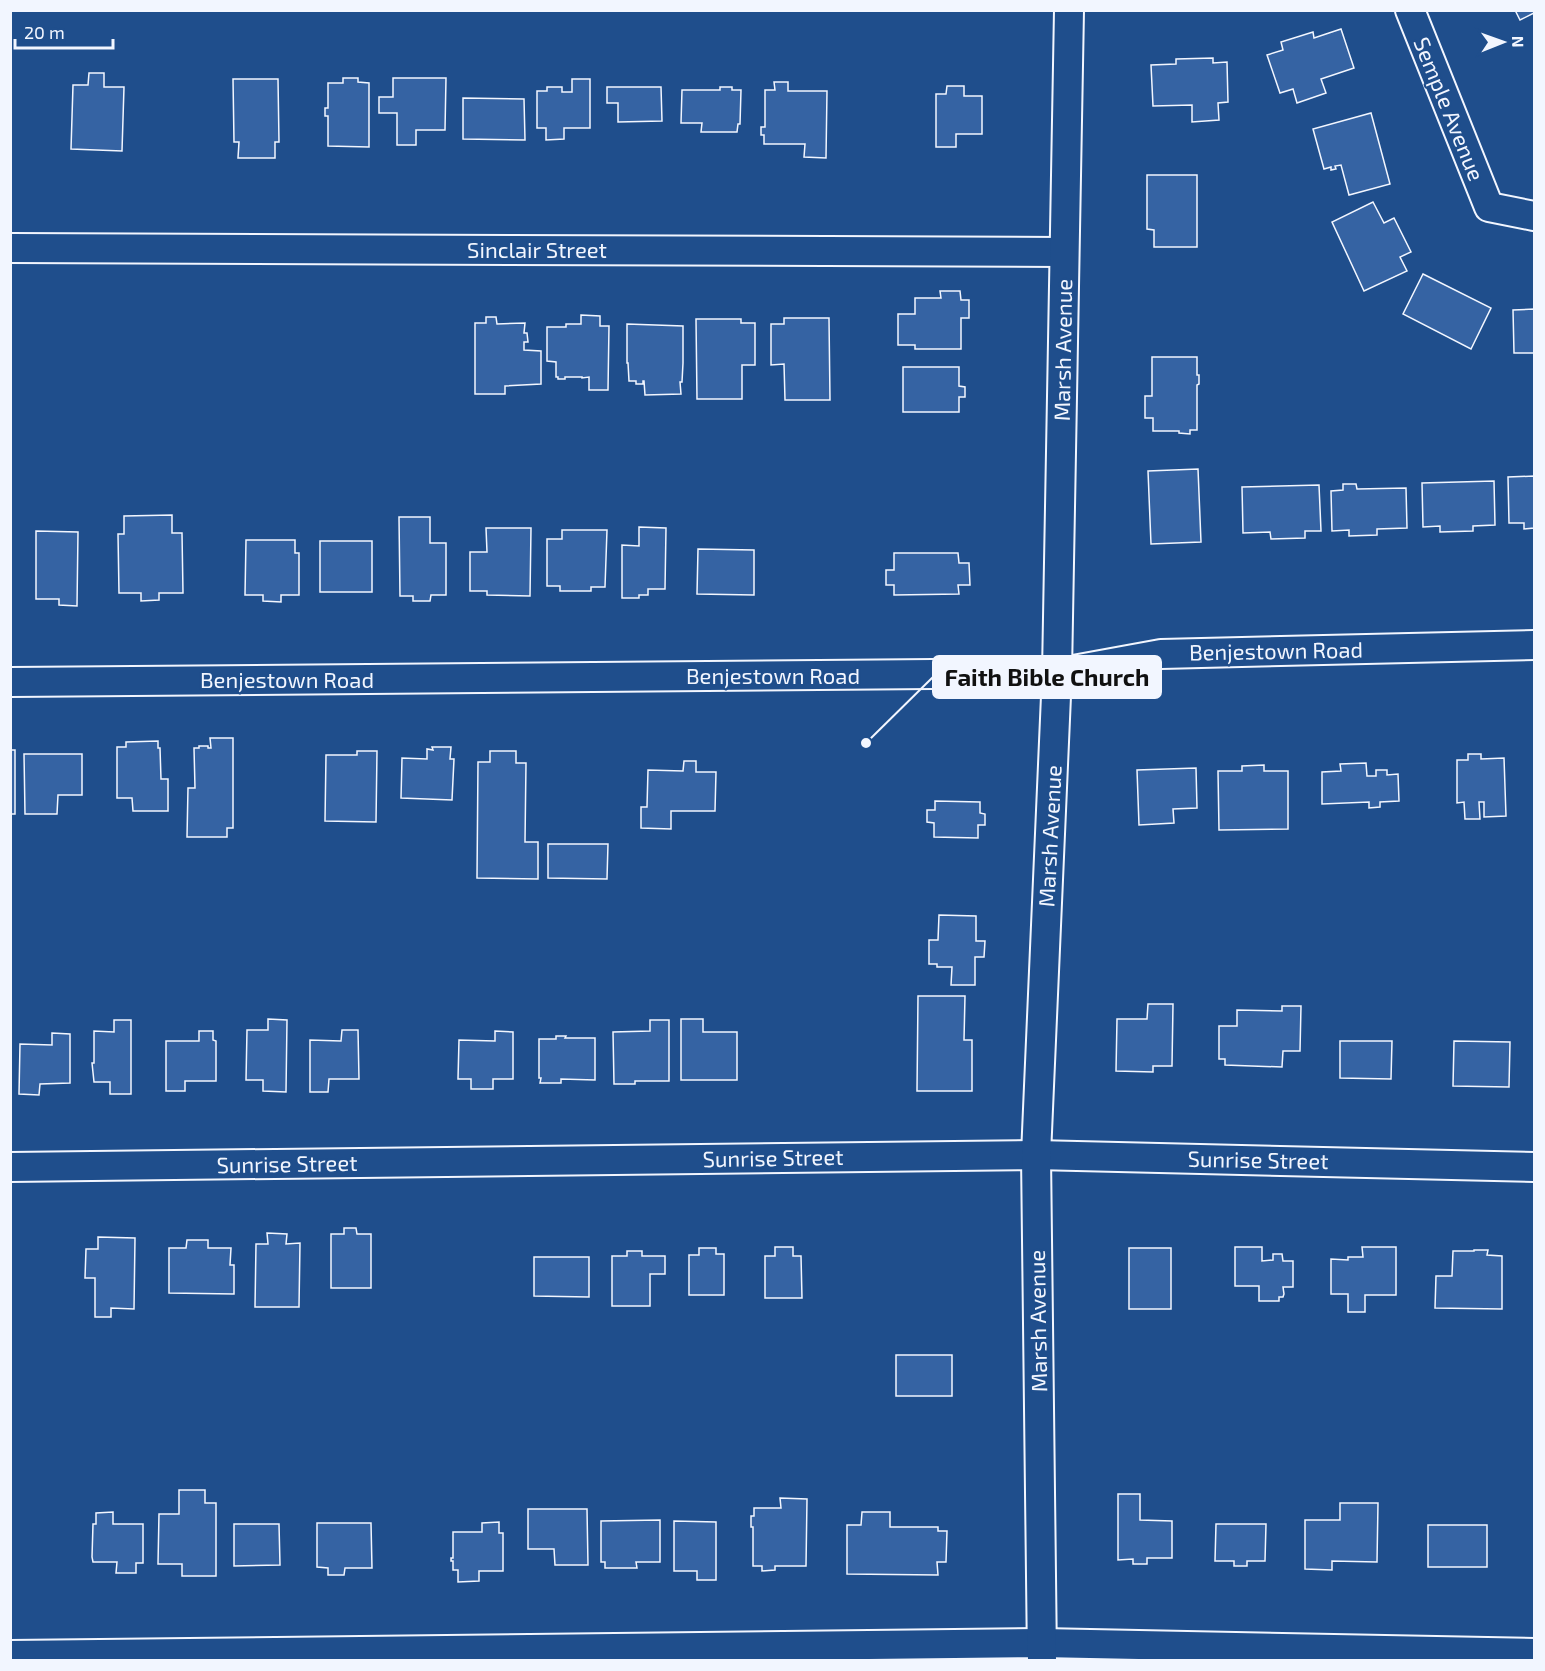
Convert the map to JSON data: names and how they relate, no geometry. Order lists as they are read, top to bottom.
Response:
{
  "streets": {
    "street": [
      "Semple Avenue",
      "Sinclair Street",
      "Marsh Avenue",
      "Benjestown Road",
      "Sunrise Street"
    ]
  },
  "crossings": [
    ["Sinclair Street", "Marsh Avenue"],
    ["Marsh Avenue", "Benjestown Road"],
    ["Marsh Avenue", "Sunrise Street"]
  ],
  "places": ["Faith Bible Church"],
  "scale_bar": "20 m",
  "north": "right"
}
